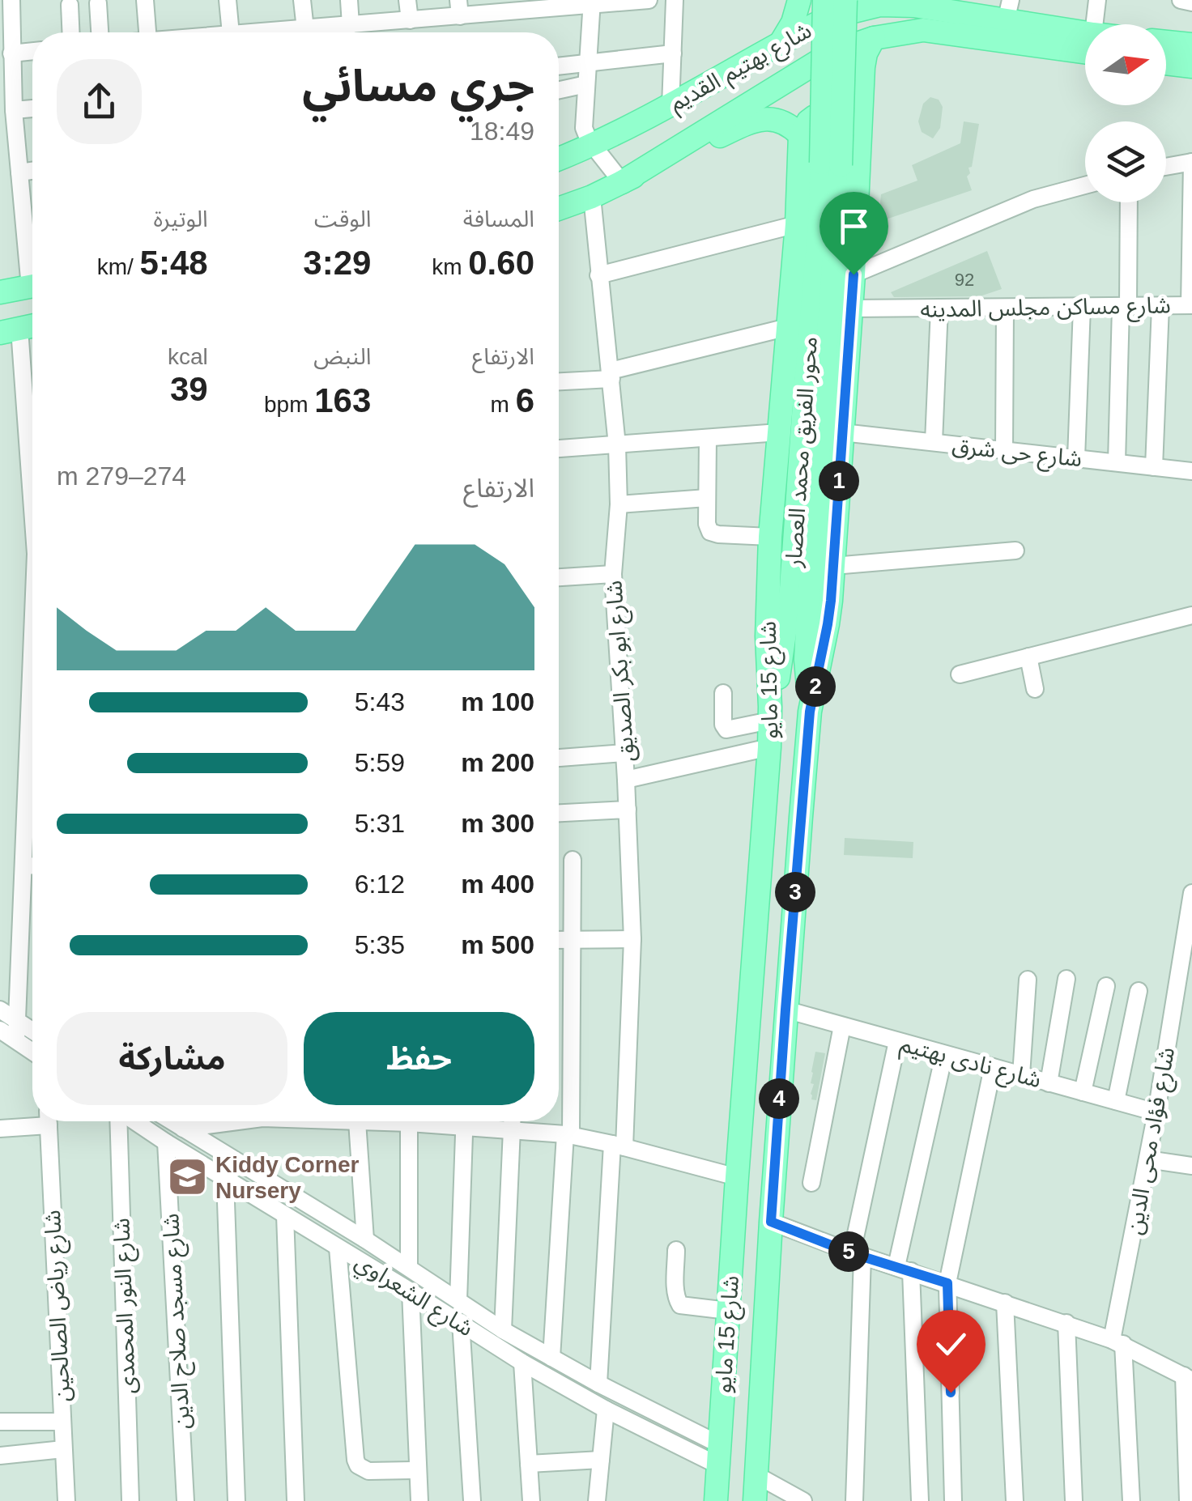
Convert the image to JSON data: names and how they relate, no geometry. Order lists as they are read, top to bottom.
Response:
{
  "streets": {
    "main road": ["شارع بهتيم القديم", "محور الفريق محمد العصار", "شارع 15 مايو"],
    "street": [
      "شارع مساكن مجلس المدينه",
      "شارع حى شرق",
      "شارع ابو بكر الصديق",
      "شارع نادى بهتيم",
      "شارع فؤاد محى الدين",
      "شارع الشعراوي",
      "شارع رياض الصالحين",
      "شارع النور المحمدى",
      "شارع مسجد صلاح الدين"
    ]
  },
  "crossings": [
    ["شارع بهتيم القديم", "شارع 15 مايو"],
    ["شارع مساكن مجلس المدينه", "شارع 15 مايو"],
    ["محور الفريق محمد العصار", "شارع 15 مايو"],
    ["شارع حى شرق", "شارع 15 مايو"],
    ["شارع ابو بكر الصديق", "شارع الشعراوي"],
    ["شارع 15 مايو", "شارع نادى بهتيم"],
    ["شارع 15 مايو", "شارع الشعراوي"],
    ["شارع نادى بهتيم", "شارع فؤاد محى الدين"],
    ["شارع الشعراوي", "شارع مسجد صلاح الدين"]
  ],
  "places": {
    "school or university": ["Kiddy Corner Nursery"]
  },
  "house_numbers": ["92"],
  "north": "right",
  "page": {
    "heading": ["جري مسائي", "18:49"],
    "stats": [
      ["المسافة", "0.60 km"],
      ["الوقت", "3:29"],
      ["الوتيرة", "5:48 /km"],
      ["الارتفاع", "6 m"],
      ["النبض", "163 bpm"],
      ["kcal", "39"]
    ],
    "chart": ["الارتفاع", "274–279 m"],
    "pins": [
      "1",
      "2",
      "3",
      "4",
      "5"
    ],
    "list": [
      {
        "name": "100 m",
        "note": "5:43"
      },
      {
        "name": "200 m",
        "note": "5:59"
      },
      {
        "name": "300 m",
        "note": "5:31"
      },
      {
        "name": "400 m",
        "note": "6:12"
      },
      {
        "name": "500 m",
        "note": "5:35"
      }
    ],
    "buttons": ["حفظ", "مشاركة"]
  }
}
